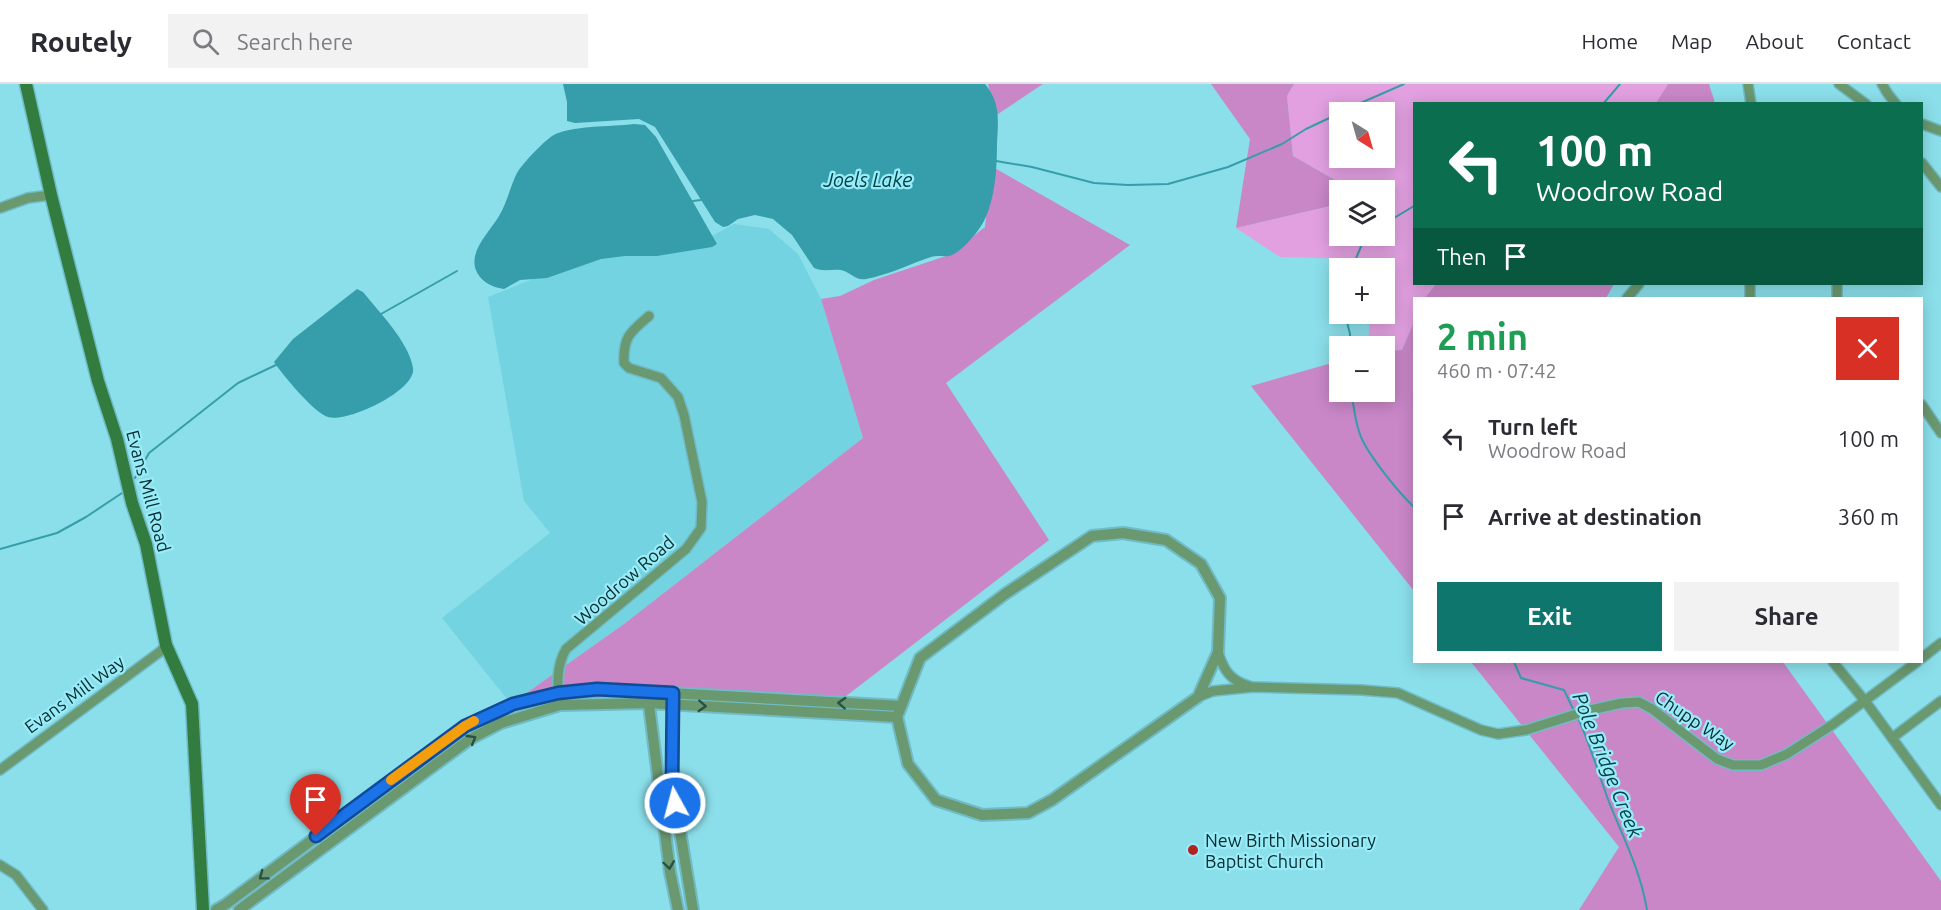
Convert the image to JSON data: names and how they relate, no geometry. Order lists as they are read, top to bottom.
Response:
{
  "streets": {
    "main road": ["Evans Mill Road"],
    "street": ["Woodrow Road", "Evans Mill Way", "Chupp Way"]
  },
  "crossings": [
    ["Evans Mill Road", "Evans Mill Way"]
  ],
  "water": ["Joels Lake", "Pole Bridge Creek"],
  "places": ["New Birth Missionary Baptist Church"],
  "north": "bottom right",
  "page": {
    "header": "Routely",
    "search": "Search here",
    "nav": [
      "Home",
      "Map",
      "About",
      "Contact"
    ],
    "map_buttons": ["+", "−"],
    "turn": ["100 m", "Woodrow Road"],
    "then": "Then",
    "heading": ["2 min", "460 m · 07:42"],
    "list": [
      {
        "name": "Turn left",
        "note": "Woodrow Road",
        "value": "100 m"
      },
      {
        "name": "Arrive at destination",
        "value": "360 m"
      }
    ],
    "buttons": ["Exit", "Share"]
  }
}
